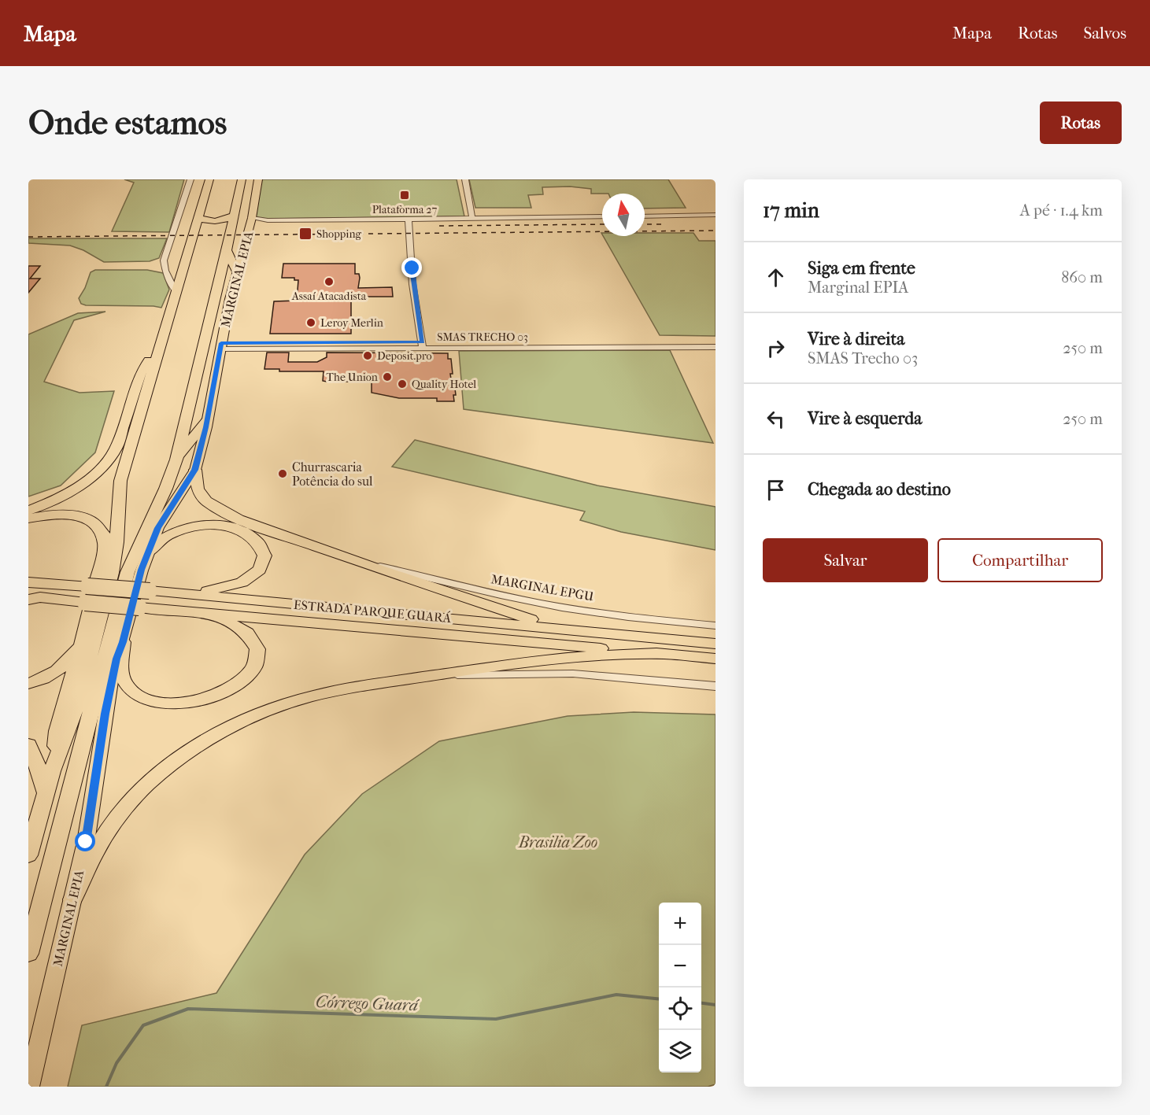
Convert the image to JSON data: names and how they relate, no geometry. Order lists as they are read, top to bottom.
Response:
{
  "streets": {
    "highway": ["ESTRADA PARQUE GUARÁ"],
    "main road": ["MARGINAL EPIA"],
    "street": ["SMAS TRECHO 03", "MARGINAL EPGU"]
  },
  "crossings": [
    ["MARGINAL EPIA", "SMAS TRECHO 03"]
  ],
  "water": ["Córrego Guará"],
  "parks": ["Brasilia Zoo"],
  "places": {
    "transit": ["Plataforma 27", "Shopping"],
    "other": [
      "Assaí Atacadista",
      "Leroy Merlin",
      "Deposit.pro",
      "The Union",
      "Quality Hotel",
      "Churrascaria Potência do sul"
    ]
  },
  "north": "top",
  "page": {
    "header": "Mapa",
    "nav": ["Mapa", "Rotas", "Salvos"],
    "buttons": [
      "Rotas",
      ["Salvar", "Compartilhar"]
    ],
    "title": "Onde estamos",
    "heading": ["17 min", "A pé · 1.4 km"],
    "list": [
      ["Siga em frente", "Marginal EPIA", "860 m"],
      ["Vire à direita", "SMAS Trecho 03", "250 m"],
      ["Vire à esquerda", "250 m"],
      "Chegada ao destino"
    ],
    "map_buttons": ["+", "−"]
  }
}
